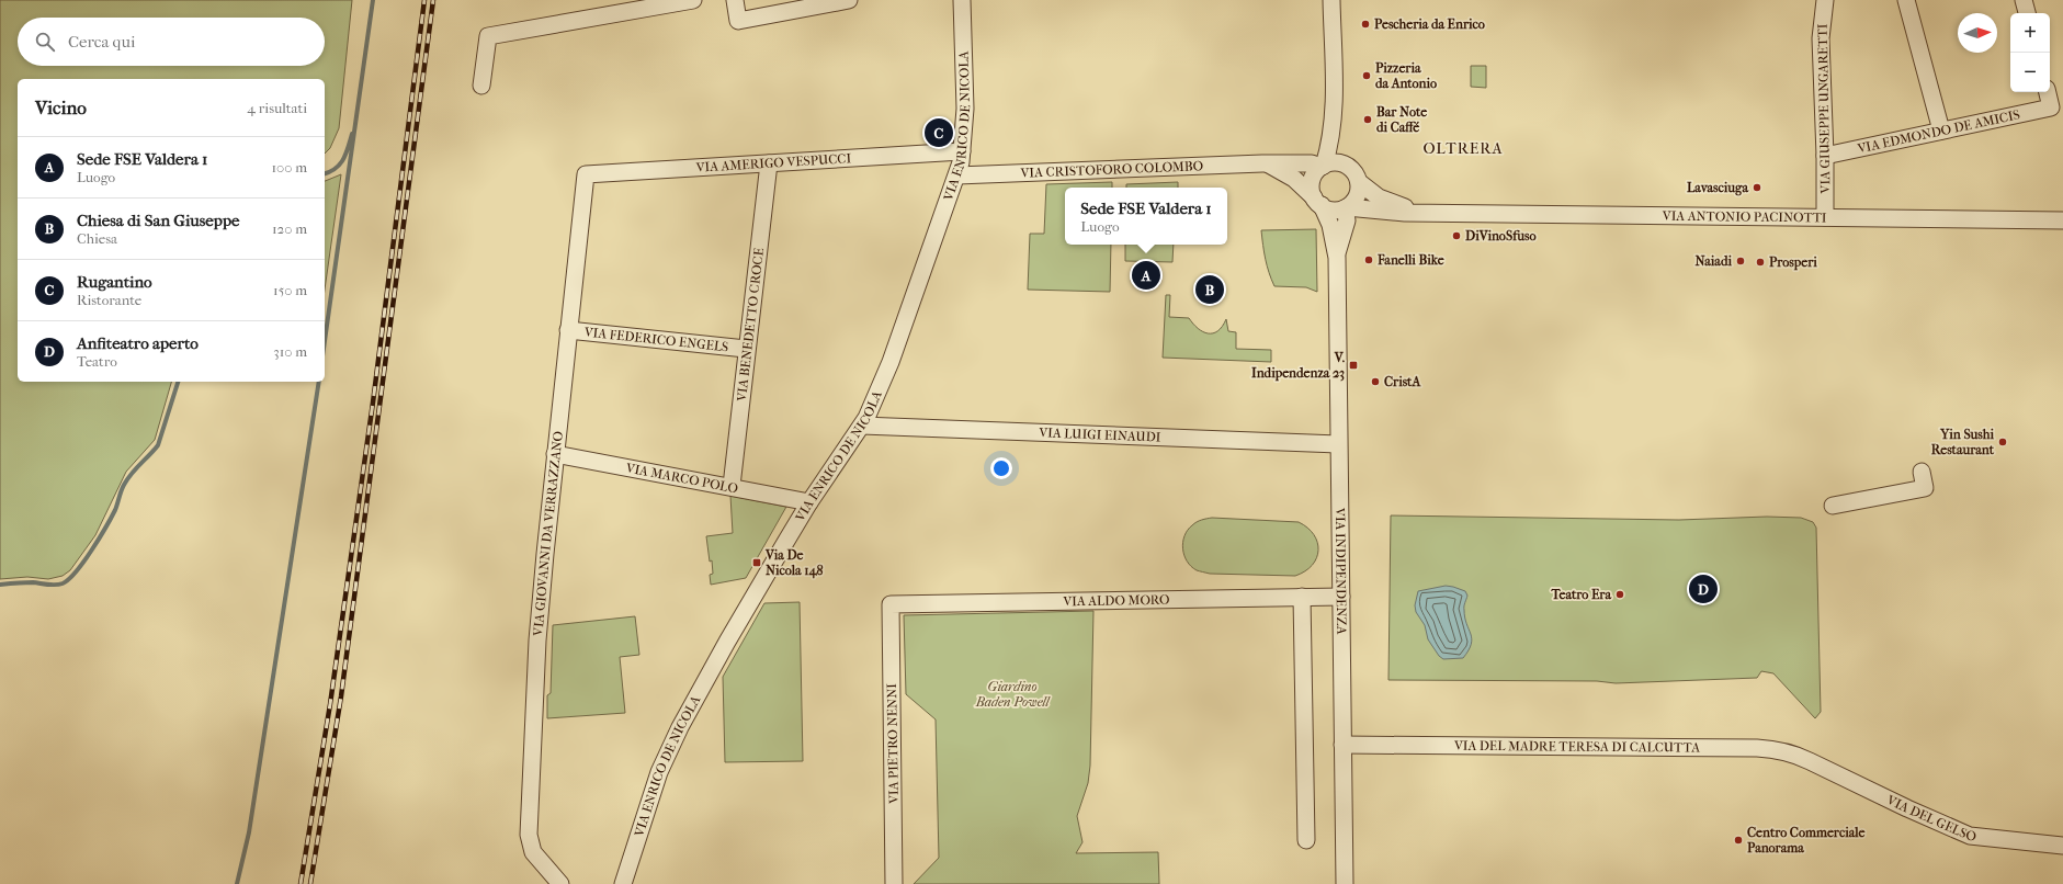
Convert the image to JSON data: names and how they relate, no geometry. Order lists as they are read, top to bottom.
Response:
{
  "streets": {
    "street": [
      "VIA GIUSEPPE UNGARETTI",
      "VIA ENRICO DE NICOLA",
      "VIA EDMONDO DE AMICIS",
      "VIA AMERIGO VESPUCCI",
      "VIA CRISTOFORO COLOMBO",
      "VIA ANTONIO PACINOTTI",
      "VIA BENEDETTO CROCE",
      "VIA FEDERICO ENGELS",
      "VIA LUIGI EINAUDI",
      "VIA MARCO POLO",
      "VIA GIOVANNI DA VERRAZZANO",
      "VIA INDIPENDENZA",
      "VIA ALDO MORO",
      "VIA PIETRO NENNI",
      "VIA DEL MADRE TERESA DI CALCUTTA",
      "VIA DEL GELSO"
    ]
  },
  "crossings": [
    ["VIA GIUSEPPE UNGARETTI", "VIA EDMONDO DE AMICIS"],
    ["VIA GIUSEPPE UNGARETTI", "VIA ANTONIO PACINOTTI"],
    ["VIA ENRICO DE NICOLA", "VIA AMERIGO VESPUCCI"],
    ["VIA ENRICO DE NICOLA", "VIA CRISTOFORO COLOMBO"],
    ["VIA ENRICO DE NICOLA", "VIA LUIGI EINAUDI"],
    ["VIA ENRICO DE NICOLA", "VIA MARCO POLO"],
    ["VIA AMERIGO VESPUCCI", "VIA BENEDETTO CROCE"],
    ["VIA AMERIGO VESPUCCI", "VIA GIOVANNI DA VERRAZZANO"],
    ["VIA CRISTOFORO COLOMBO", "VIA ANTONIO PACINOTTI"],
    ["VIA CRISTOFORO COLOMBO", "VIA INDIPENDENZA"],
    ["VIA ANTONIO PACINOTTI", "VIA INDIPENDENZA"],
    ["VIA BENEDETTO CROCE", "VIA FEDERICO ENGELS"],
    ["VIA BENEDETTO CROCE", "VIA MARCO POLO"],
    ["VIA FEDERICO ENGELS", "VIA GIOVANNI DA VERRAZZANO"],
    ["VIA LUIGI EINAUDI", "VIA INDIPENDENZA"],
    ["VIA MARCO POLO", "VIA GIOVANNI DA VERRAZZANO"],
    ["VIA INDIPENDENZA", "VIA ALDO MORO"],
    ["VIA INDIPENDENZA", "VIA DEL MADRE TERESA DI CALCUTTA"],
    ["VIA ALDO MORO", "VIA PIETRO NENNI"],
    ["VIA DEL MADRE TERESA DI CALCUTTA", "VIA DEL GELSO"]
  ],
  "districts": ["OLTRERA"],
  "parks": ["Giardino Baden Powell"],
  "places": {
    "other": [
      "Pescheria da Enrico",
      "Pizzeria da Antonio",
      "Bar Note di Caffé",
      "Lavasciuga",
      "DiVinoSfuso",
      "Fanelli Bike",
      "Naiadi",
      "Prosperi",
      "CristA",
      "Yin Sushi Restaurant",
      "Teatro Era",
      "Centro Commerciale Panorama"
    ],
    "transit": ["V. Indipendenza 23", "Via De Nicola 148"]
  },
  "north": "right",
  "page": {
    "map_buttons": ["+", "−"],
    "search": "Cerca qui",
    "heading": ["Vicino", "4 risultati"],
    "pins": [
      "C",
      "A",
      "B",
      "D"
    ],
    "list": [
      {
        "mark": "A",
        "name": "Sede FSE Valdera 1",
        "note": "Luogo",
        "value": "100 m"
      },
      {
        "mark": "B",
        "name": "Chiesa di San Giuseppe",
        "note": "Chiesa",
        "value": "120 m"
      },
      {
        "mark": "C",
        "name": "Rugantino",
        "note": "Ristorante",
        "value": "150 m"
      },
      {
        "mark": "D",
        "name": "Anfiteatro aperto",
        "note": "Teatro",
        "value": "310 m"
      }
    ],
    "popup": ["Sede FSE Valdera 1", "Luogo"]
  }
}
